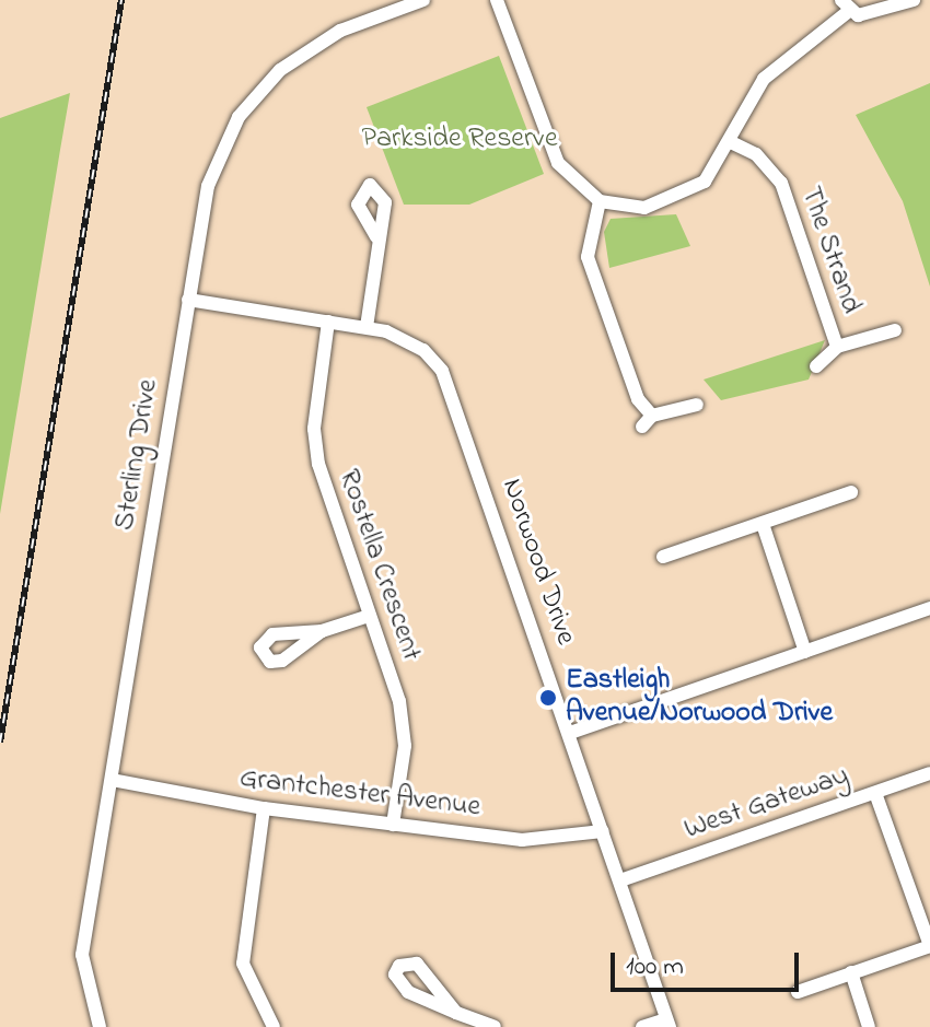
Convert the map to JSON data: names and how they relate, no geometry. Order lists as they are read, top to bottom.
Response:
{
  "streets": {
    "street": [
      "The Strand",
      "Sterling Drive",
      "Norwood Drive",
      "Rostella Crescent",
      "Grantchester Avenue",
      "West Gateway"
    ]
  },
  "crossings": [
    ["Sterling Drive", "Norwood Drive"],
    ["Sterling Drive", "Grantchester Avenue"],
    ["Norwood Drive", "Rostella Crescent"],
    ["Norwood Drive", "Grantchester Avenue"],
    ["Norwood Drive", "West Gateway"],
    ["Rostella Crescent", "Grantchester Avenue"]
  ],
  "parks": ["Parkside Reserve"],
  "places": ["Eastleigh Avenue/Norwood Drive"],
  "scale_bar": "100 m"
}
